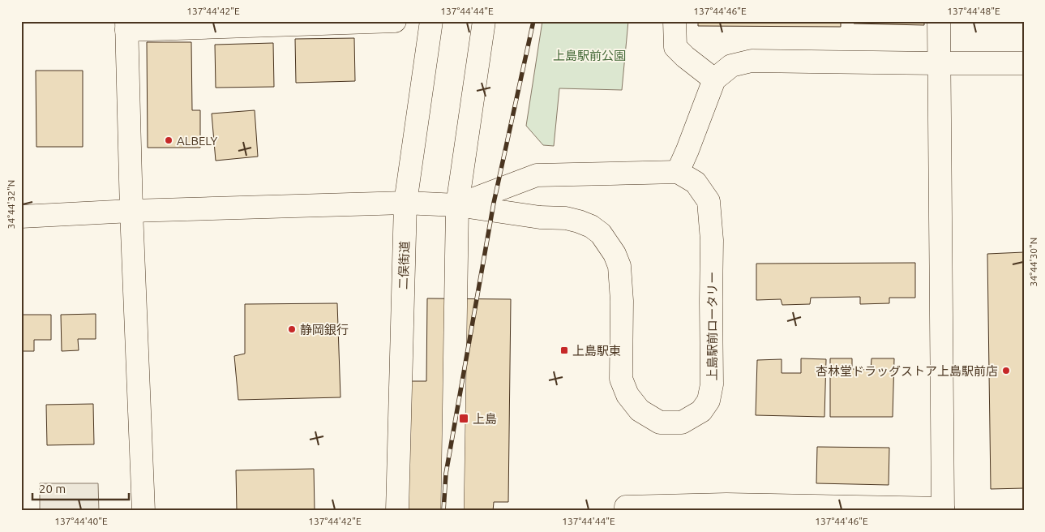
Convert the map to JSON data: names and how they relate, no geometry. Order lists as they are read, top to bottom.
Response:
{
  "streets": {
    "street": ["二俣街道", "上島駅前ロータリー"]
  },
  "crossings": [
    ["二俣街道", "上島駅前ロータリー"]
  ],
  "parks": ["上島駅前公園"],
  "places": {
    "other": ["ALBELY", "静岡銀行", "杏林堂ドラッグストア上島駅前店"],
    "transit": ["上島駅東", "上島"]
  },
  "scale_bar": "20 m",
  "coordinates": [
    "137°44'42\"E",
    "137°44'44\"E",
    "137°44'46\"E",
    "137°44'48\"E",
    "34°44'32\"N",
    "34°44'30\"N",
    "137°44'40\"E"
  ]
}
